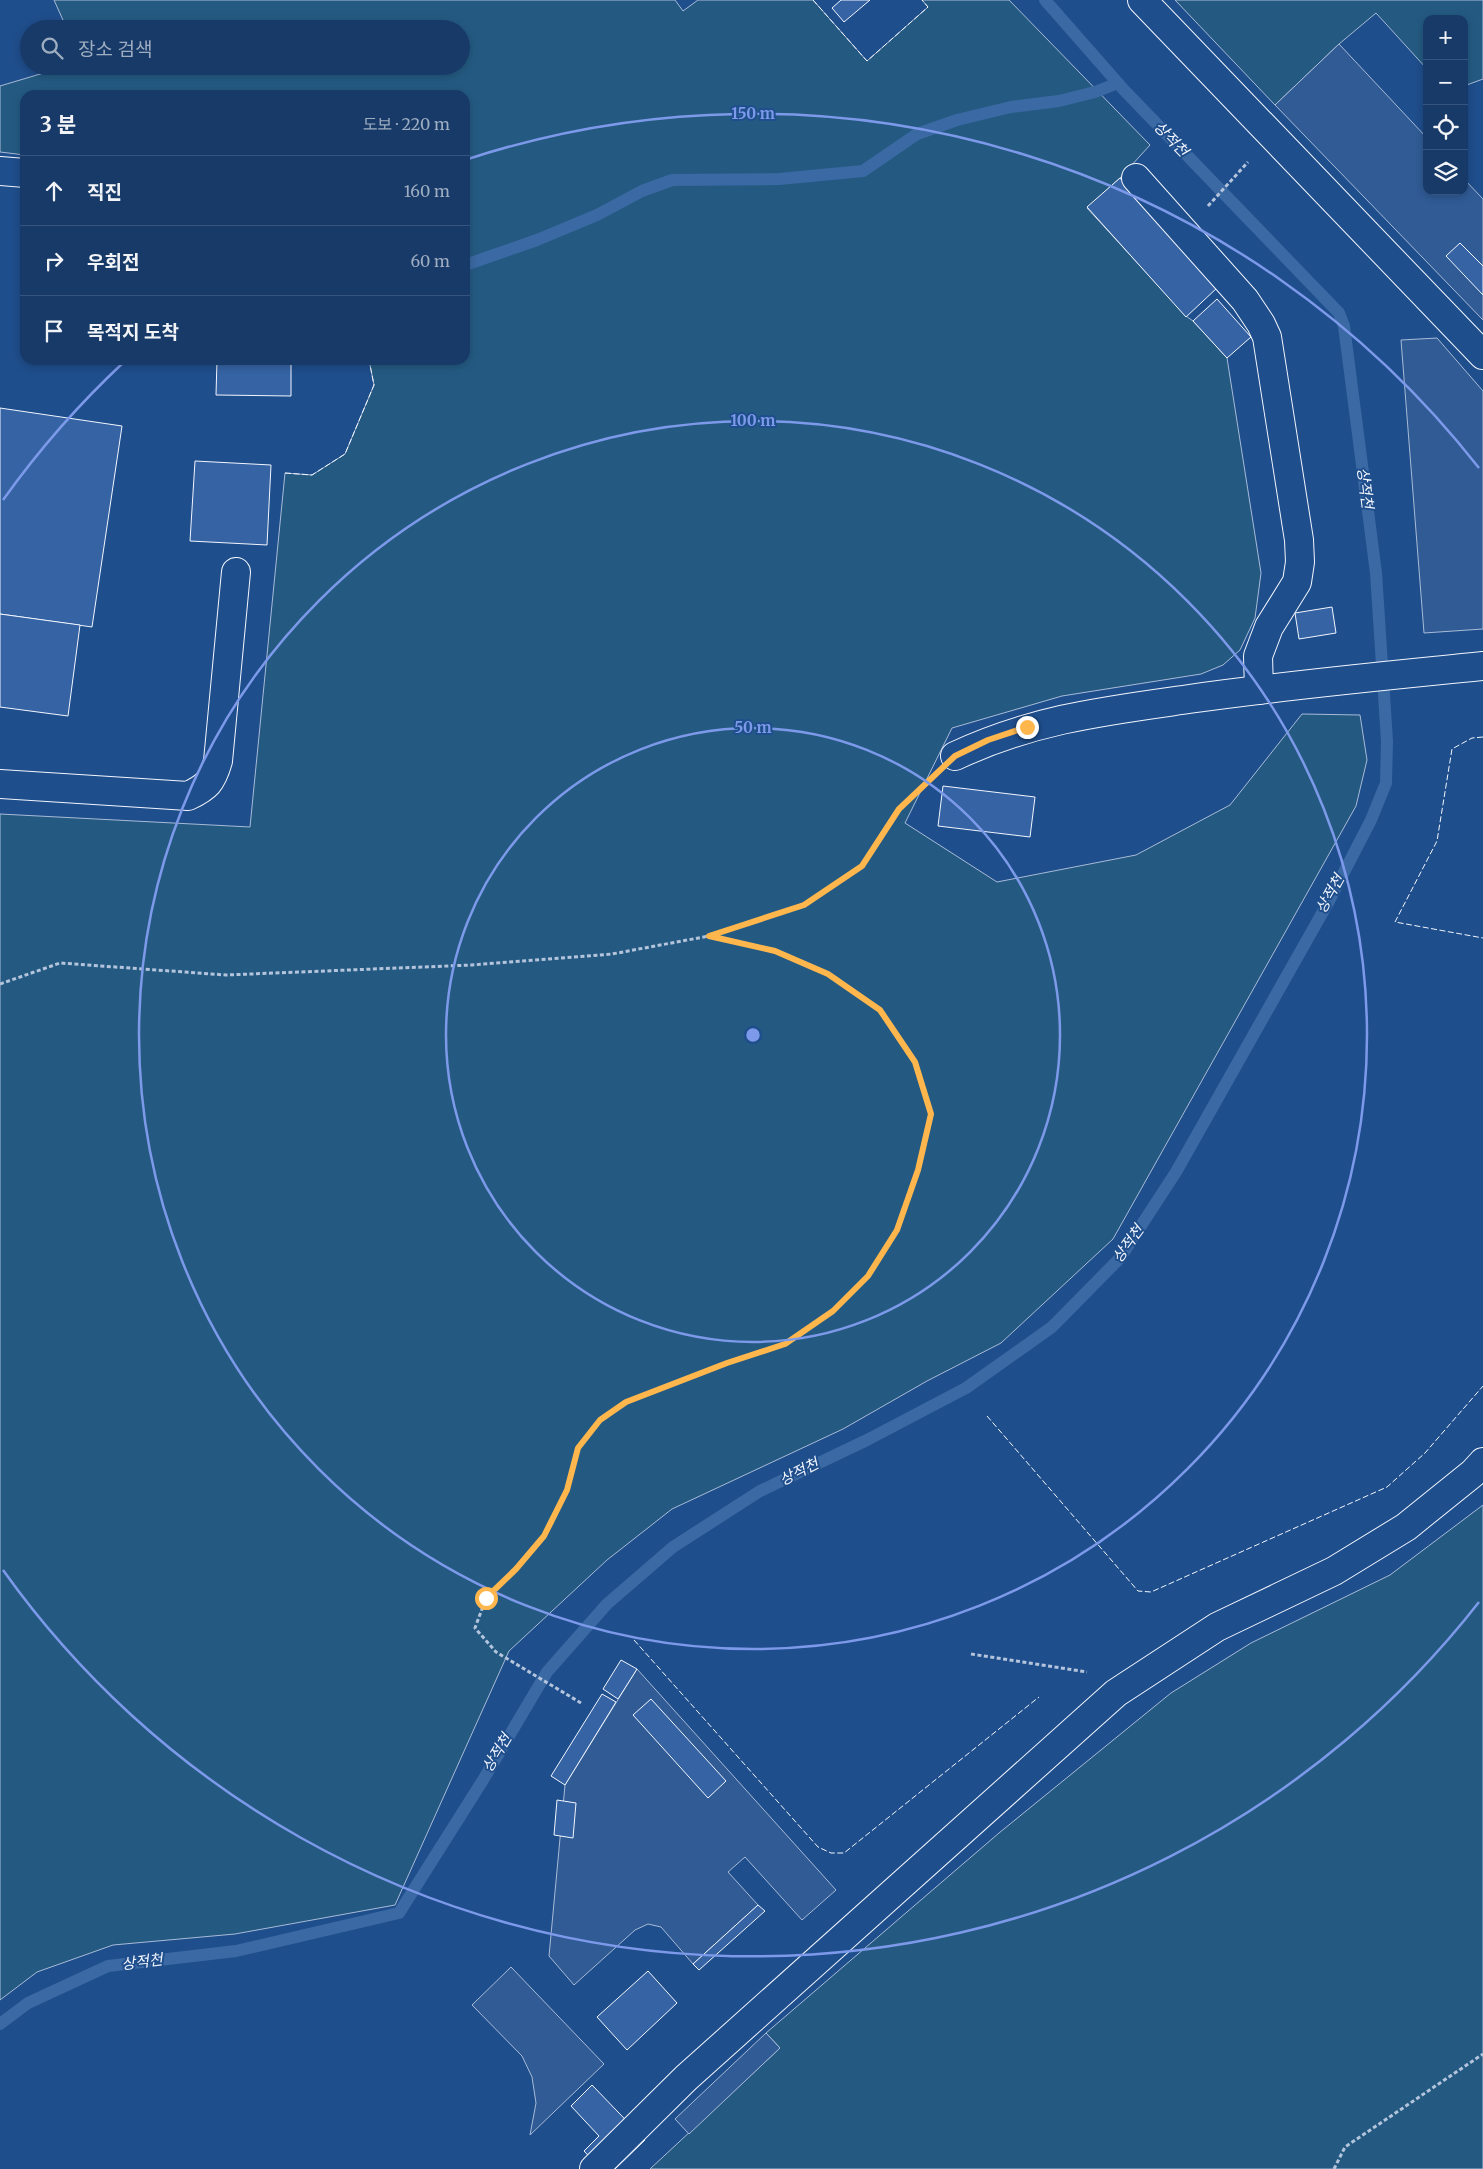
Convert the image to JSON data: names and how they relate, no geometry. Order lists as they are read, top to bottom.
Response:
{
  "water": ["상적천"],
  "page": {
    "map_buttons": ["+", "−"],
    "search": "장소 검색",
    "heading": ["3 분", "도보 · 220 m"],
    "list": [
      ["직진", "160 m"],
      ["우회전", "60 m"],
      "목적지 도착"
    ]
  },
  "rings": ["150 m", "100 m", "50 m"]
}
